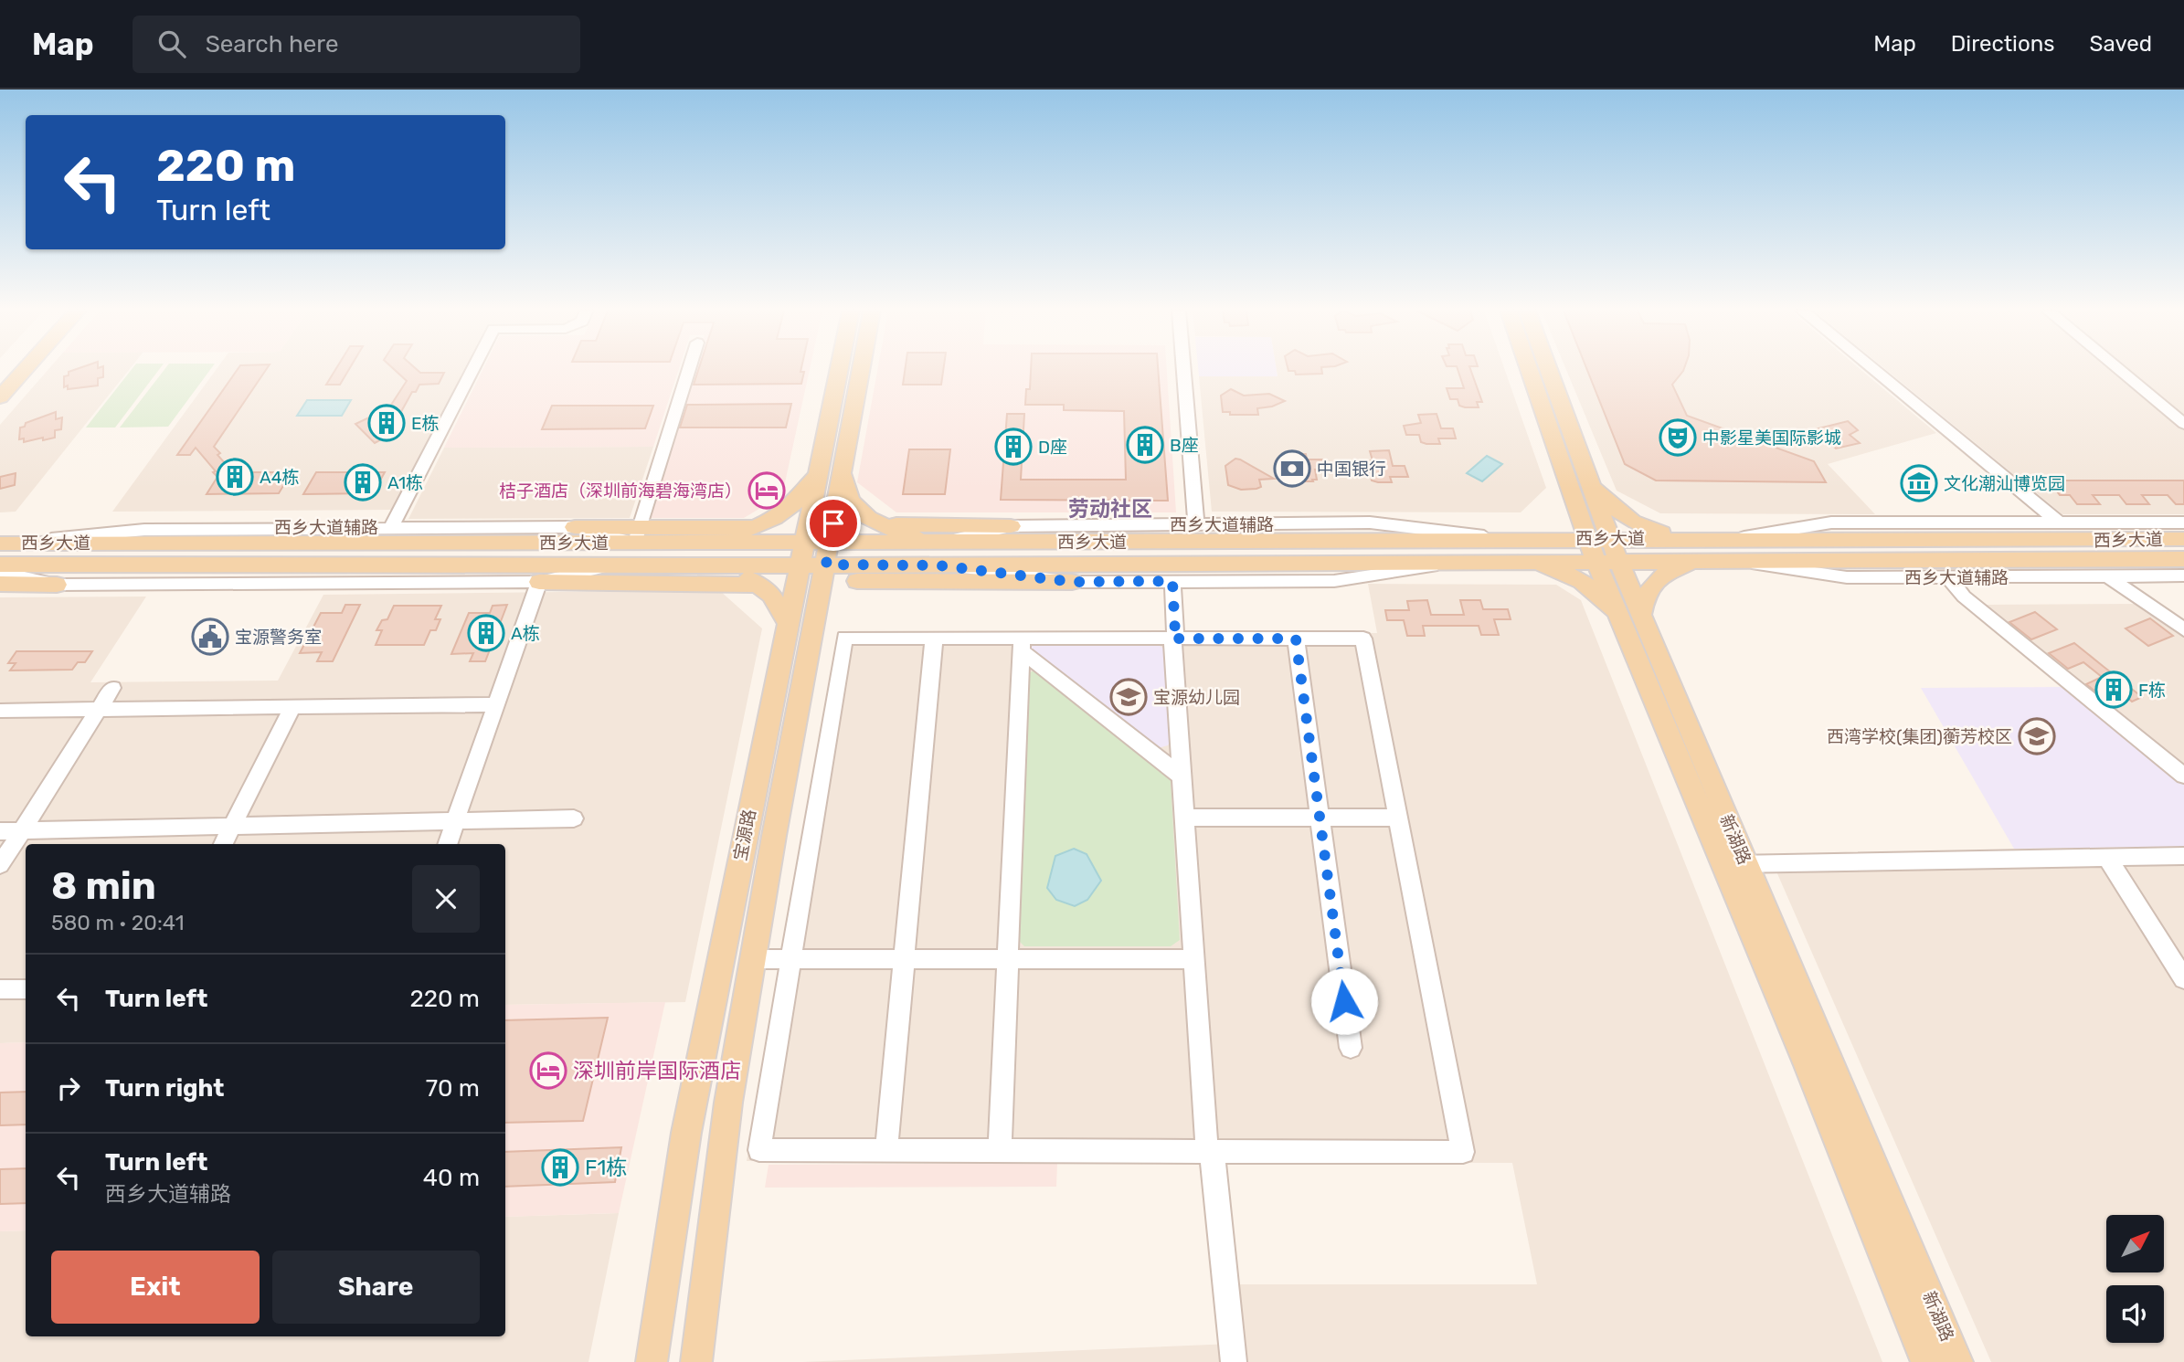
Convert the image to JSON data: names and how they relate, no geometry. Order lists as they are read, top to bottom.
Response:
{
  "streets": {
    "main road": ["西乡大道", "宝源路", "新湖路"],
    "street": ["西乡大道辅路"]
  },
  "crossings": [
    ["西乡大道辅路", "西乡大道"],
    ["西乡大道", "宝源路"],
    ["西乡大道", "新湖路"]
  ],
  "districts": ["劳动社区"],
  "places": {
    "building": [
      "E栋",
      "B座",
      "D座",
      "A4栋",
      "A1栋",
      "A栋",
      "F栋",
      "F1栋"
    ],
    "theatre": ["中影星美国际影城"],
    "bank": ["中国银行"],
    "museum": ["文化潮汕博览园"],
    "hotel": ["桔子酒店（深圳前海碧海湾店）", "深圳前岸国际酒店"],
    "public building": ["宝源警务室"],
    "school or university": ["宝源幼儿园", "西湾学校(集团)蘅芳校区"]
  },
  "north": "top right",
  "page": {
    "header": "Map",
    "search": "Search here",
    "nav": ["Map", "Directions", "Saved"],
    "turn": ["220 m", "Turn left"],
    "heading": ["8 min", "580 m · 20:41"],
    "list": [
      {
        "name": "Turn left",
        "value": "220 m"
      },
      {
        "name": "Turn right",
        "value": "70 m"
      },
      {
        "name": "Turn left",
        "note": "西乡大道辅路",
        "value": "40 m"
      }
    ],
    "buttons": ["Exit", "Share"]
  }
}
